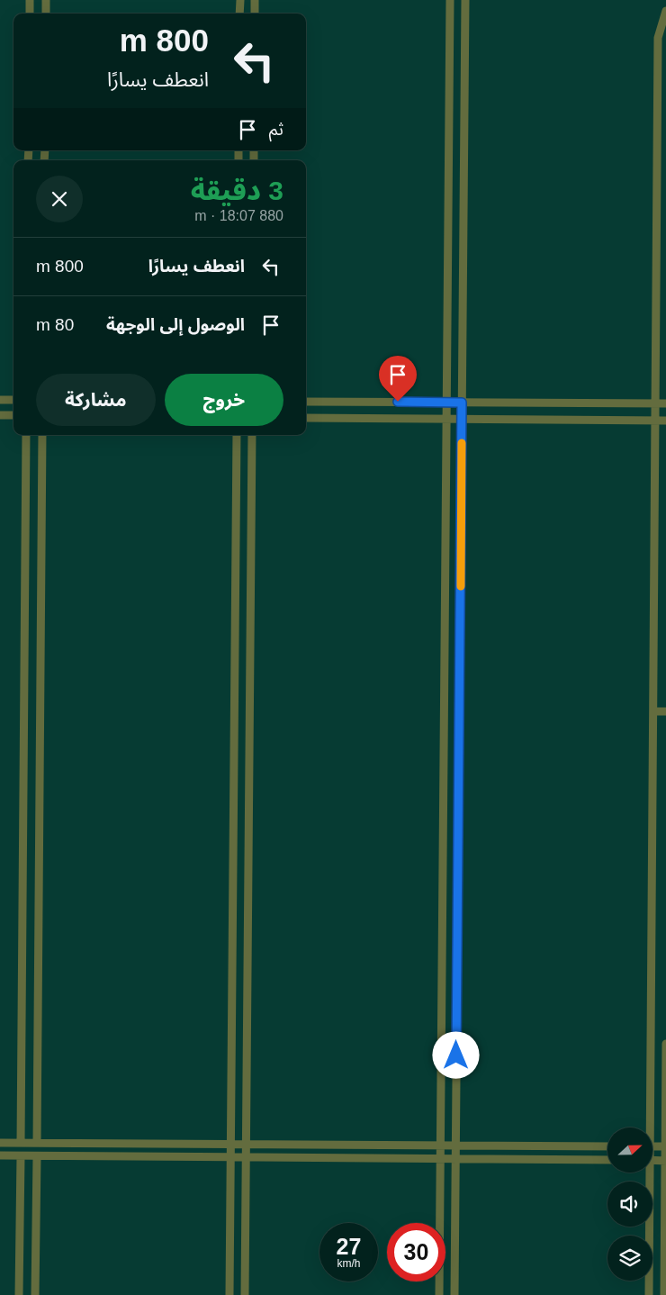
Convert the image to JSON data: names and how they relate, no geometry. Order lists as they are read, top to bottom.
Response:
{
  "north": "right",
  "page": {
    "turn": ["800 m", "انعطف يسارًا"],
    "then": "ثم",
    "heading": ["3 دقيقة", "880 m · 18:07"],
    "list": [
      {
        "name": "انعطف يسارًا",
        "value": "800 m"
      },
      {
        "name": "الوصول إلى الوجهة",
        "value": "80 m"
      }
    ],
    "buttons": ["خروج", "مشاركة"],
    "speed": "27 km/h",
    "limit": "30"
  }
}
